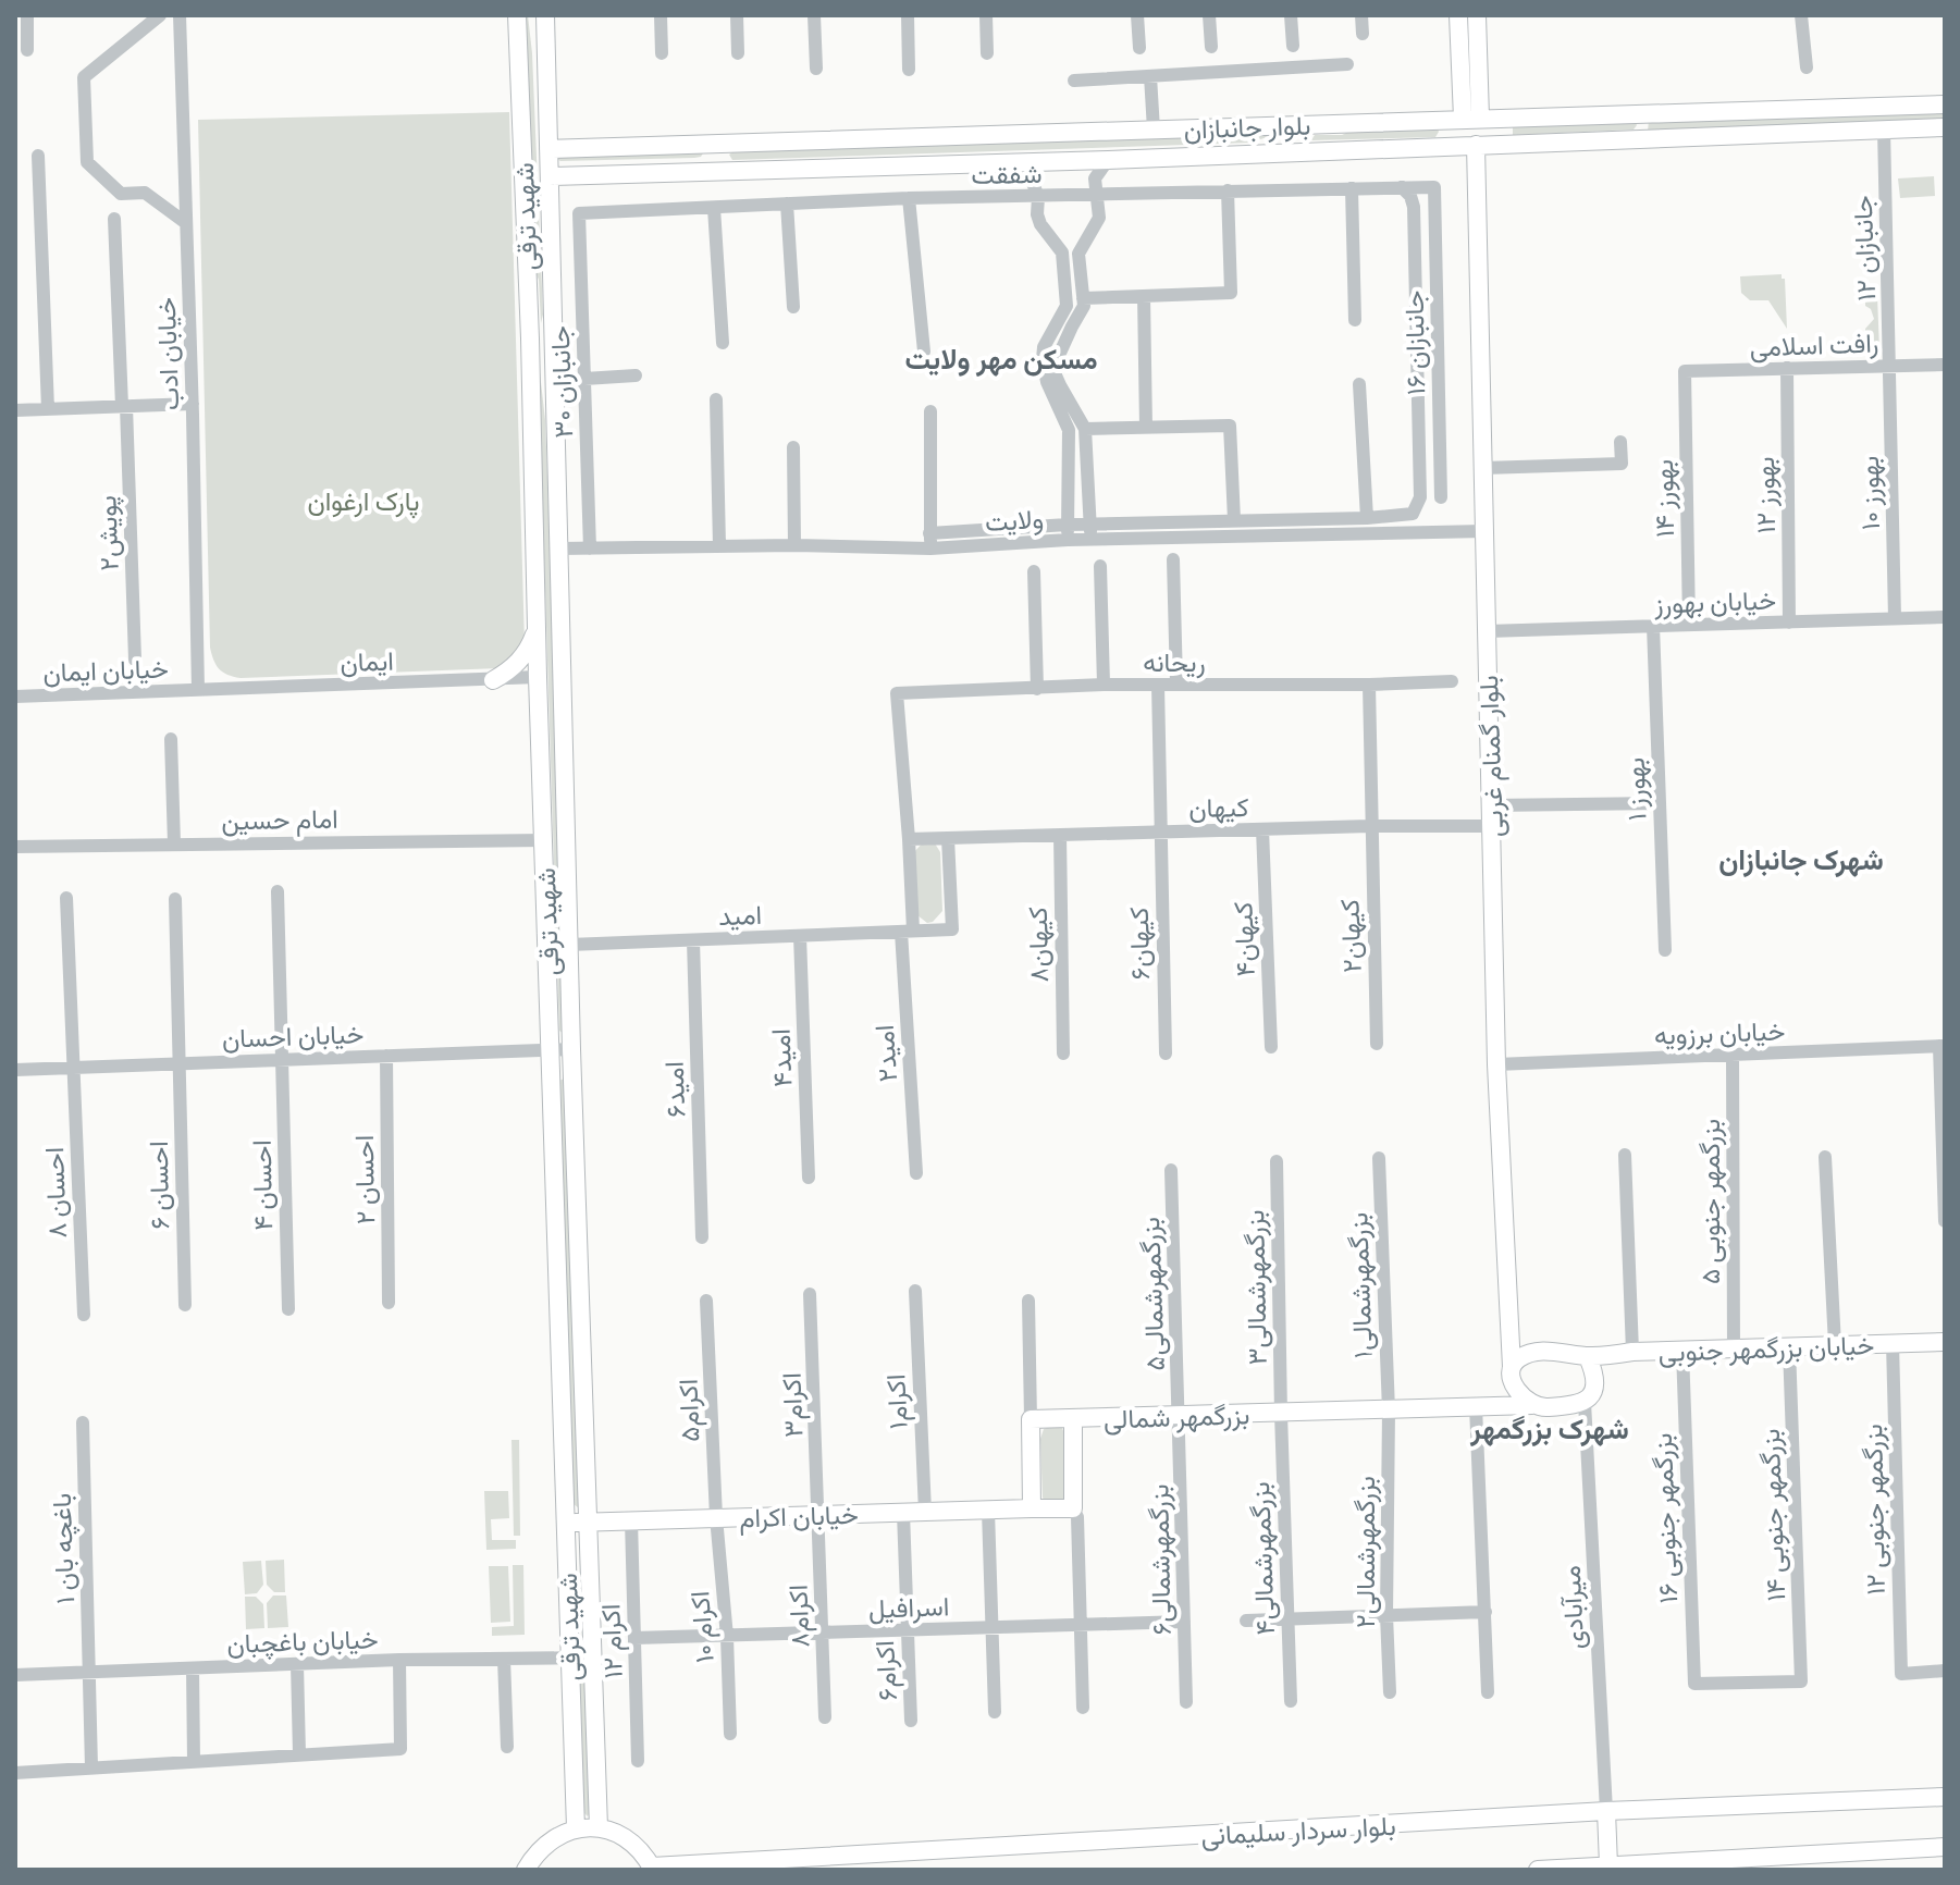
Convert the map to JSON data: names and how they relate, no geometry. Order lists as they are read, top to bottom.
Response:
{
  "streets": {
    "main road": [
      "بلوار جانبازان",
      "شهید ترقی",
      "بلوار گمنام غربی",
      "خیابان بزرگمهر جنوبی",
      "بزرگمهر شمالی",
      "خیابان اکرام",
      "بلوار سردار سلیمانی"
    ],
    "street": [
      "شفقت",
      "جانبازان ۱۲",
      "جانبازان ۱۶",
      "رافت اسلامی",
      "خیابان ادب",
      "جانبازان ۳۰",
      "بهورز ۱۰",
      "بهورز ۱۲",
      "بهورز ۱۴",
      "ولایت",
      "پویش۲",
      "خیابان بهورز",
      "ایمان",
      "ریحانه",
      "خیابان ایمان",
      "بهورز ۱",
      "کیهان",
      "امام حسین",
      "امید",
      "کیهان۲",
      "کیهان۴",
      "کیهان۶",
      "کیهان۸",
      "خیابان برزویه",
      "خیابان احسان",
      "امید۲",
      "امید۴",
      "امید۶",
      "احسان ۲",
      "احسان ۶",
      "احسان ۴",
      "احسان ۸",
      "بزرگمهر جنوبی ۵",
      "بزرگمهرشمالی۱",
      "بزرگمهرشمالی۳",
      "بزرگمهرشمالی۵",
      "اکرام۱",
      "اکرام۳",
      "اکرام۵",
      "بزرگمهر جنوبی ۱۲",
      "بزرگمهر جنوبی ۱۴",
      "بزرگمهر جنوبی ۱۶",
      "باغچه بان ۱",
      "بزرگمهرشمالی۲",
      "بزرگمهرشمالی۴",
      "بزرگمهرشمالی۶",
      "اسرافیل",
      "میرآبادی",
      "اکرام۸",
      "اکرام ۱۰",
      "خیابان باغچبان",
      "اکرام ۱۲",
      "اکرام۶"
    ]
  },
  "crossings": [
    ["بلوار جانبازان", "شهید ترقی"],
    ["بلوار جانبازان", "جانبازان ۱۲"],
    ["بلوار جانبازان", "بلوار گمنام غربی"],
    ["شفقت", "جانبازان ۱۶"],
    ["شفقت", "جانبازان ۳۰"],
    ["شهید ترقی", "ولایت"],
    ["شهید ترقی", "ایمان"],
    ["شهید ترقی", "امام حسین"],
    ["شهید ترقی", "امید"],
    ["شهید ترقی", "خیابان احسان"],
    ["شهید ترقی", "خیابان اکرام"],
    ["شهید ترقی", "خیابان باغچبان"],
    ["جانبازان ۱۲", "رافت اسلامی"],
    ["جانبازان ۱۲", "بهورز ۱۰"],
    ["رافت اسلامی", "بهورز ۱۰"],
    ["رافت اسلامی", "بهورز ۱۲"],
    ["رافت اسلامی", "بهورز ۱۴"],
    ["خیابان ادب", "ایمان"],
    ["خیابان ادب", "خیابان ایمان"],
    ["جانبازان ۳۰", "ولایت"],
    ["بهورز ۱۰", "خیابان بهورز"],
    ["بهورز ۱۲", "خیابان بهورز"],
    ["بهورز ۱۴", "خیابان بهورز"],
    ["ولایت", "بلوار گمنام غربی"],
    ["خیابان بهورز", "بلوار گمنام غربی"],
    ["خیابان بهورز", "بهورز ۱"],
    ["ایمان", "خیابان ایمان"],
    ["ریحانه", "کیهان۲"],
    ["ریحانه", "کیهان۶"],
    ["بلوار گمنام غربی", "کیهان"],
    ["بلوار گمنام غربی", "خیابان برزویه"],
    ["بلوار گمنام غربی", "خیابان بزرگمهر جنوبی"],
    ["بلوار گمنام غربی", "بزرگمهر شمالی"],
    ["بلوار گمنام غربی", "میرآبادی"],
    ["کیهان", "امید"],
    ["کیهان", "کیهان۲"],
    ["کیهان", "کیهان۴"],
    ["کیهان", "کیهان۶"],
    ["کیهان", "کیهان۸"],
    ["امید", "امید۲"],
    ["امید", "امید۴"],
    ["امید", "امید۶"],
    ["خیابان برزویه", "بزرگمهر جنوبی ۵"],
    ["خیابان احسان", "احسان ۲"],
    ["خیابان احسان", "احسان ۶"],
    ["خیابان احسان", "احسان ۴"],
    ["خیابان احسان", "احسان ۸"],
    ["بزرگمهر جنوبی ۵", "خیابان بزرگمهر جنوبی"],
    ["بزرگمهرشمالی۱", "بزرگمهر شمالی"],
    ["بزرگمهرشمالی۱", "بزرگمهرشمالی۲"],
    ["بزرگمهرشمالی۳", "بزرگمهر شمالی"],
    ["بزرگمهرشمالی۳", "بزرگمهرشمالی۴"],
    ["بزرگمهرشمالی۵", "بزرگمهر شمالی"],
    ["بزرگمهرشمالی۵", "بزرگمهرشمالی۶"],
    ["خیابان بزرگمهر جنوبی", "بزرگمهر شمالی"],
    ["خیابان بزرگمهر جنوبی", "بزرگمهر جنوبی ۱۲"],
    ["خیابان بزرگمهر جنوبی", "بزرگمهر جنوبی ۱۴"],
    ["خیابان بزرگمهر جنوبی", "بزرگمهر جنوبی ۱۶"],
    ["خیابان بزرگمهر جنوبی", "میرآبادی"],
    ["اکرام۱", "خیابان اکرام"],
    ["اکرام۳", "خیابان اکرام"],
    ["اکرام۳", "اکرام۸"],
    ["اکرام۵", "خیابان اکرام"],
    ["اکرام۵", "اکرام ۱۰"],
    ["بزرگمهر شمالی", "بزرگمهرشمالی۲"],
    ["بزرگمهر شمالی", "بزرگمهرشمالی۴"],
    ["بزرگمهر شمالی", "بزرگمهرشمالی۶"],
    ["بزرگمهر شمالی", "میرآبادی"],
    ["خیابان اکرام", "اکرام۸"],
    ["خیابان اکرام", "اکرام ۱۰"],
    ["خیابان اکرام", "اکرام ۱۲"],
    ["خیابان اکرام", "اکرام۶"],
    ["بزرگمهر جنوبی ۱۴", "بزرگمهر جنوبی ۱۶"],
    ["باغچه بان ۱", "خیابان باغچبان"],
    ["بزرگمهرشمالی۶", "اسرافیل"],
    ["اسرافیل", "اکرام۸"],
    ["اسرافیل", "اکرام ۱۰"],
    ["اسرافیل", "اکرام ۱۲"],
    ["اسرافیل", "اکرام۶"],
    ["میرآبادی", "بلوار سردار سلیمانی"]
  ],
  "districts": ["مسکن مهر ولایت", "شهرک جانبازان", "شهرک بزرگمهر"],
  "parks": ["پارک ارغوان"]
}
